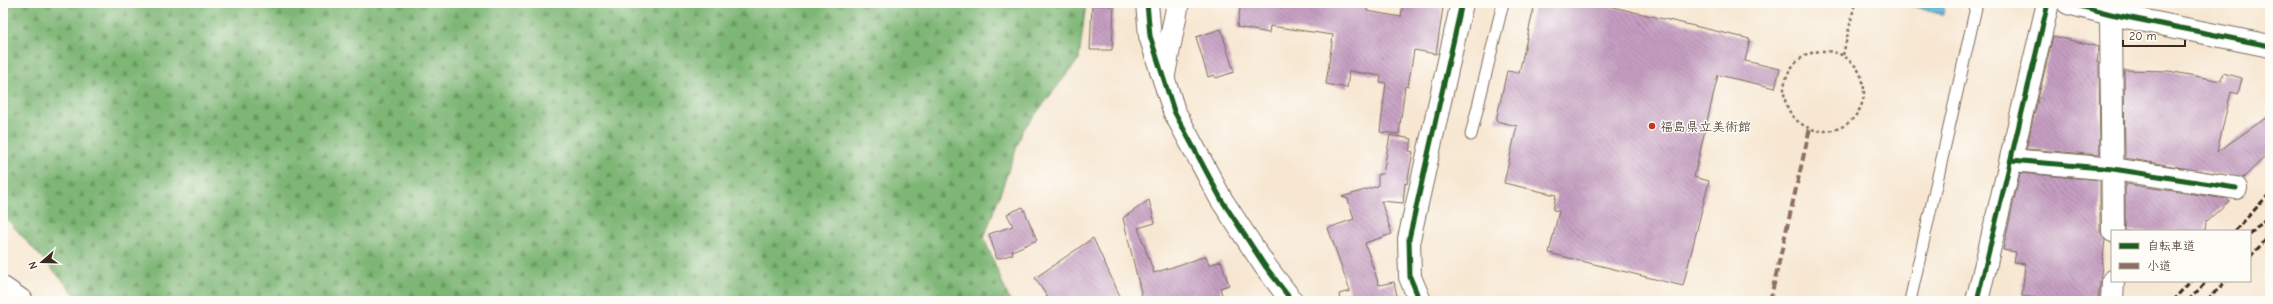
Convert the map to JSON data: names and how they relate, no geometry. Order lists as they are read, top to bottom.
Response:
{
  "places": ["福島県立美術館"],
  "legend": ["自転車道", "小道"],
  "scale_bar": "20 m",
  "north": "left"
}
